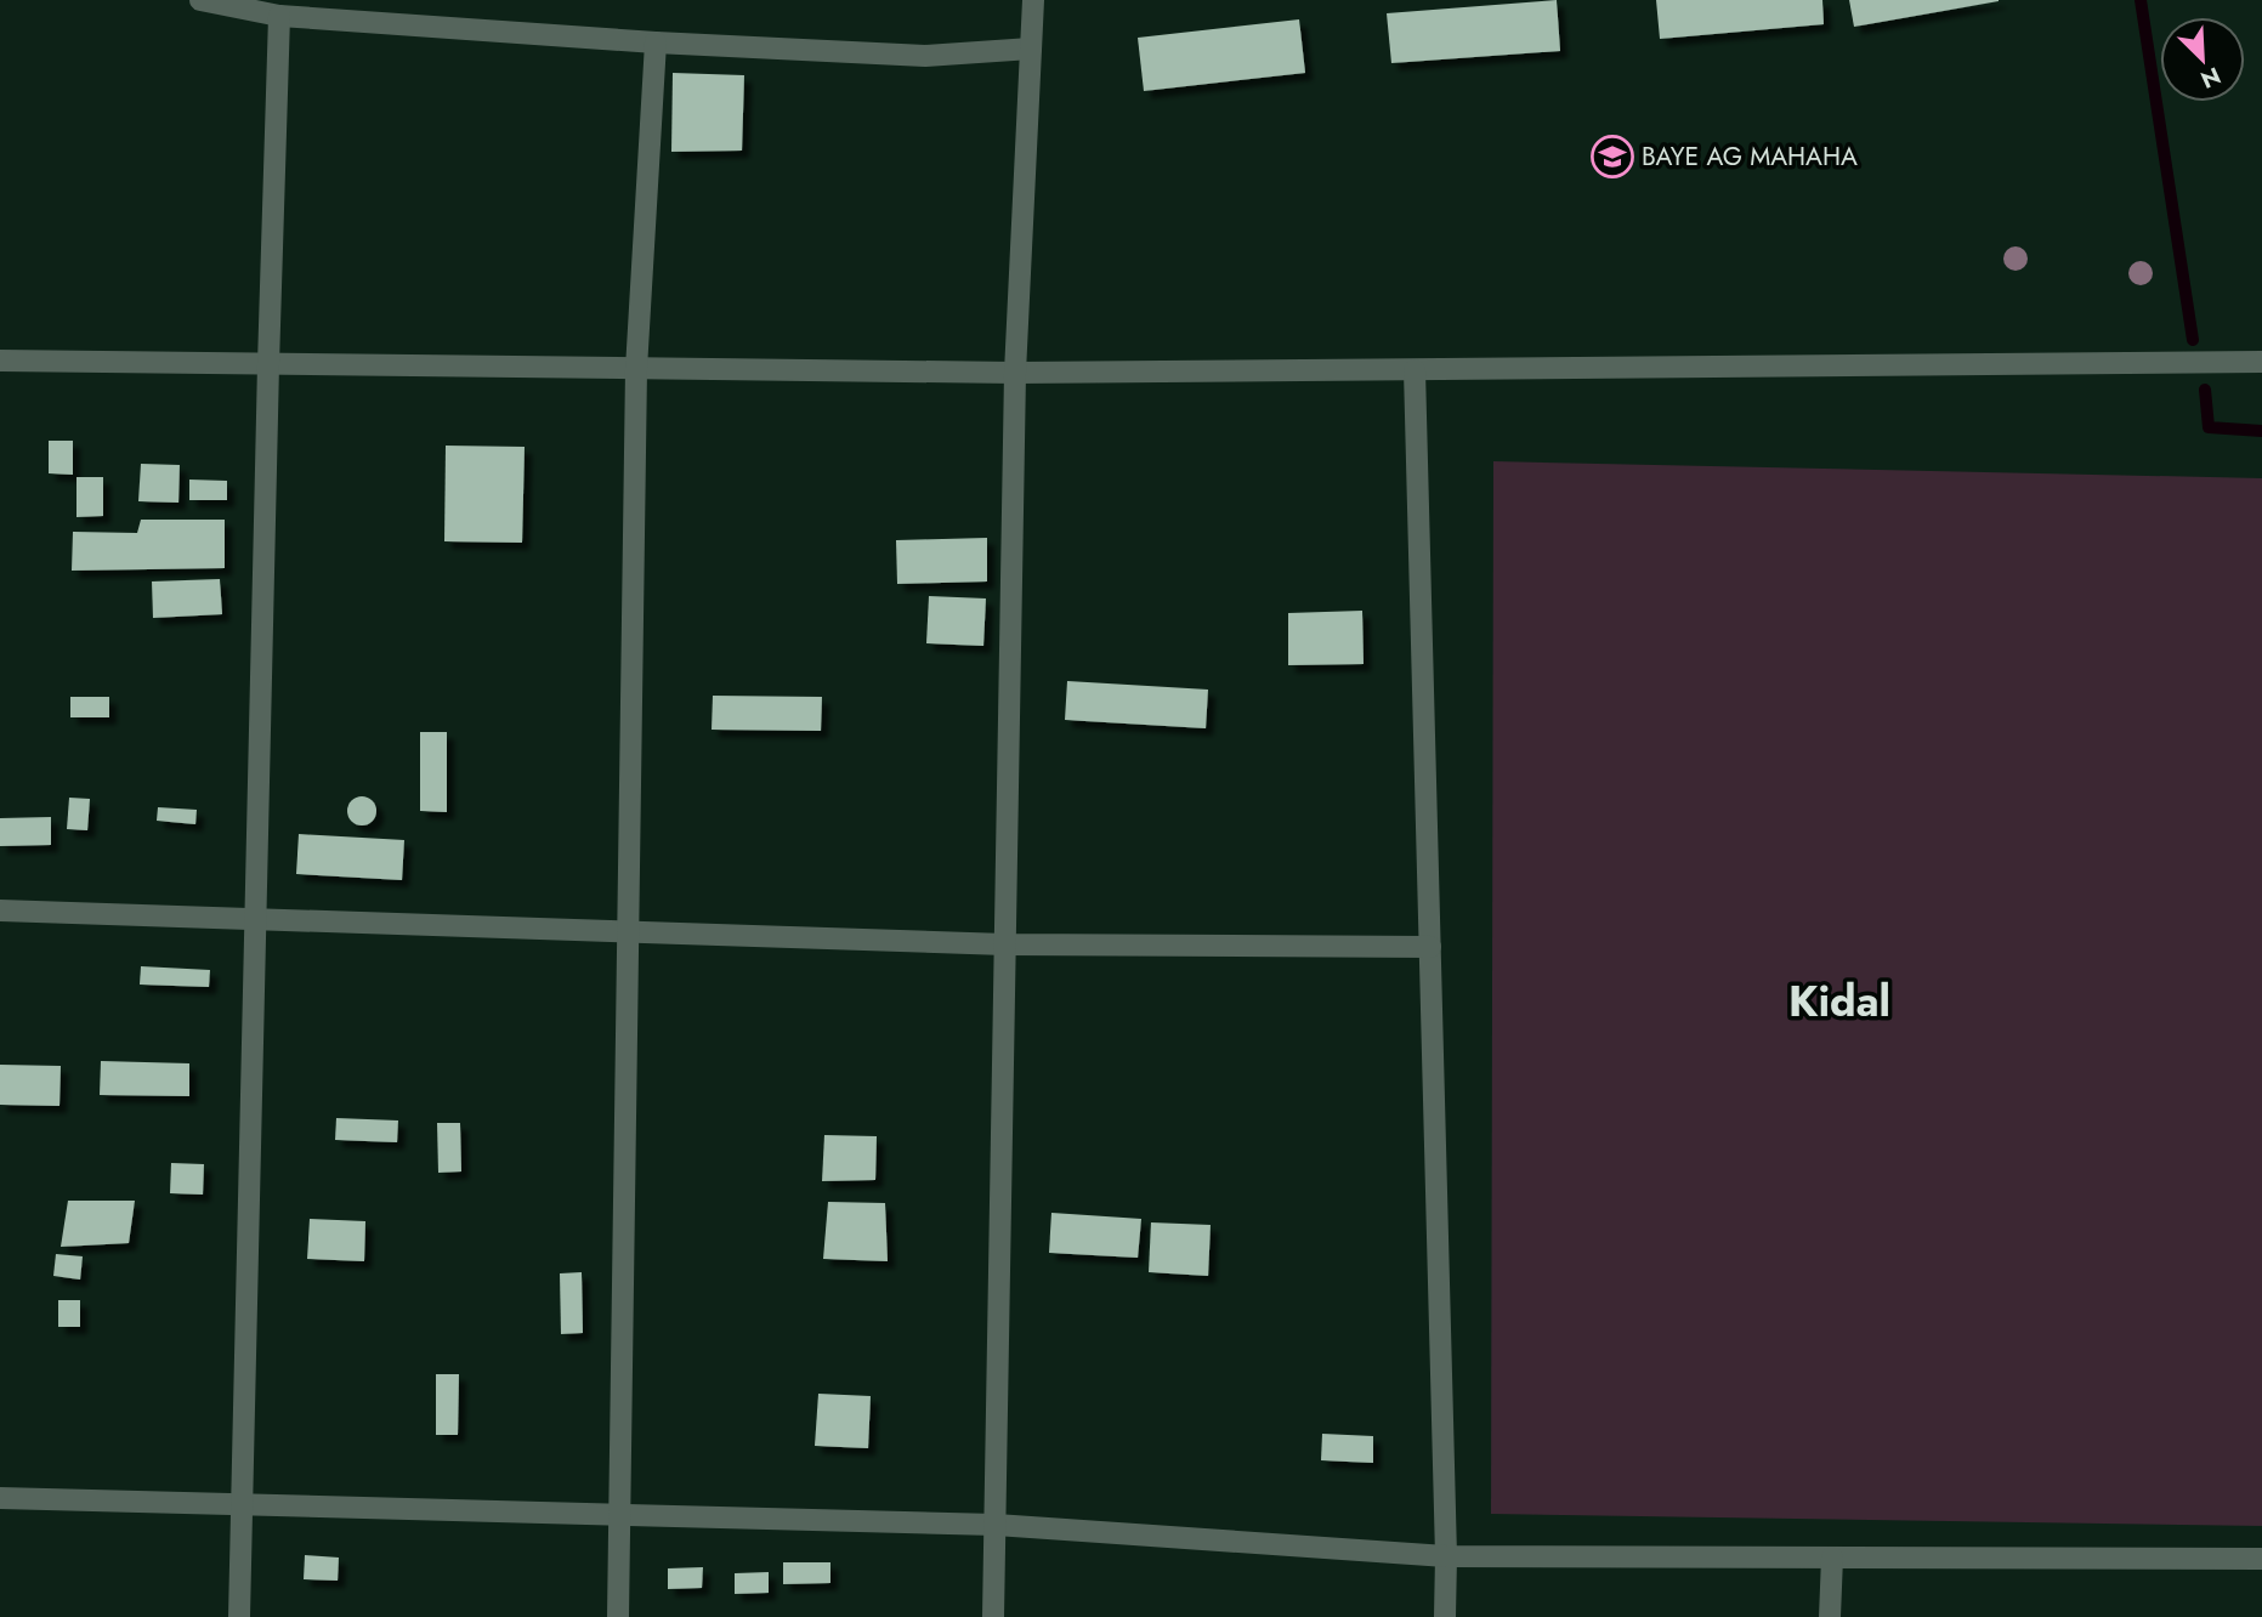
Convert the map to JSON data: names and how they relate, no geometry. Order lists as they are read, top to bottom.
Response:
{
  "districts": ["Kidal"],
  "places": {
    "school or university": ["BAYE AG MAHAHA"]
  },
  "north": "bottom right"
}
